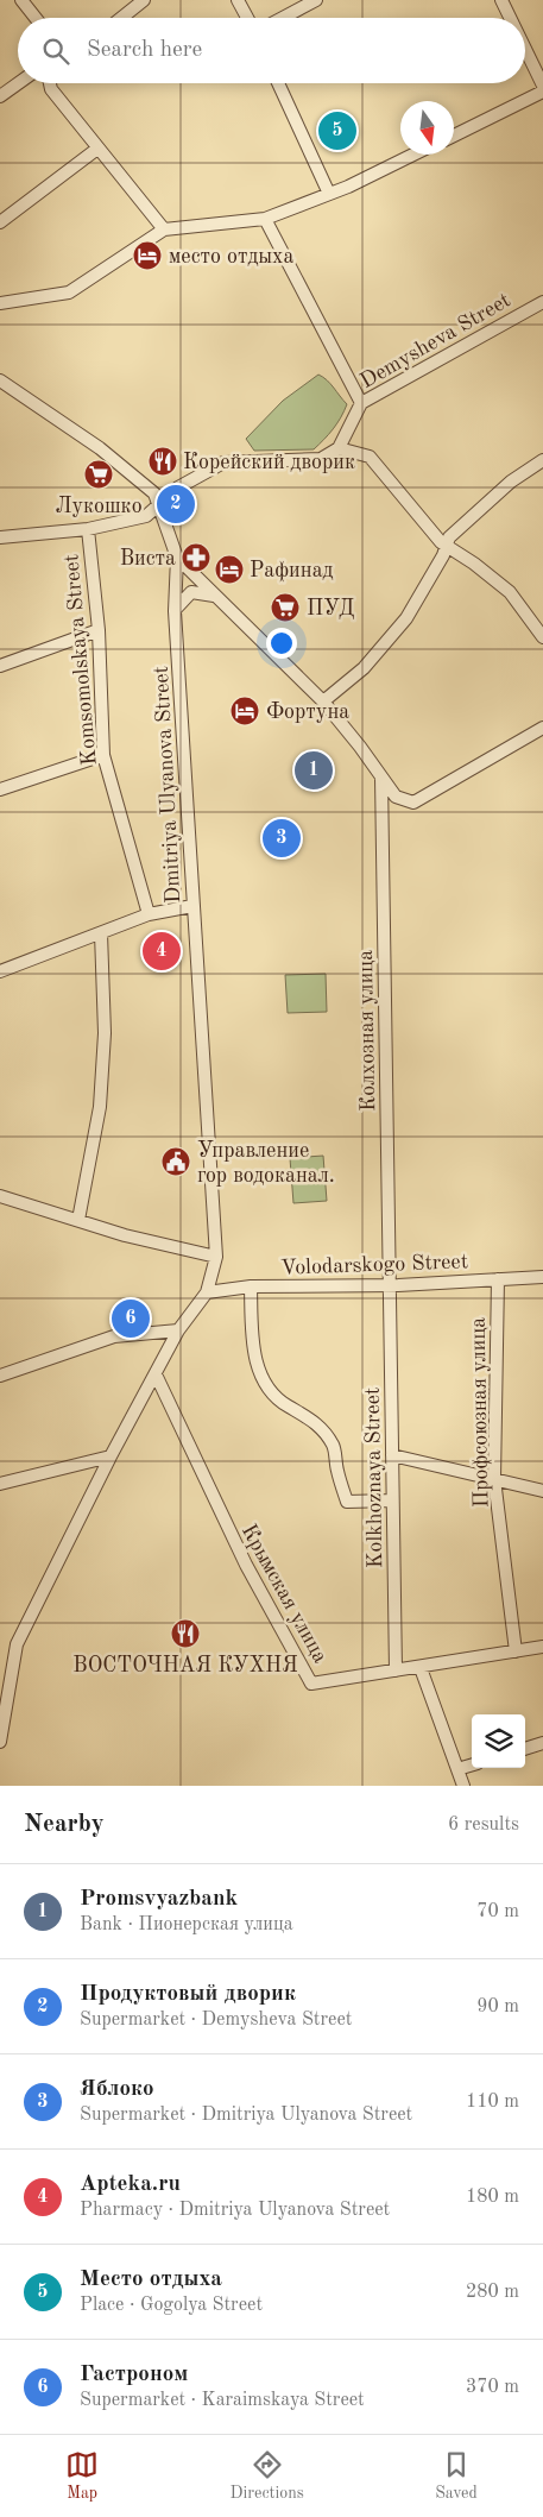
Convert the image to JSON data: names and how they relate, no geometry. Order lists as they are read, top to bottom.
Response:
{
  "streets": {
    "street": [
      "Demysheva Street",
      "Komsomolskaya Street",
      "Dmitriya Ulyanova Street",
      "Колхозная улица",
      "Volodarskogo Street",
      "Профсоюзная улица",
      "Kolkhoznaya Street",
      "Крымская улица"
    ]
  },
  "crossings": [
    ["Dmitriya Ulyanova Street", "Volodarskogo Street"],
    ["Dmitriya Ulyanova Street", "Крымская улица"],
    ["Колхозная улица", "Volodarskogo Street"],
    ["Колхозная улица", "Kolkhoznaya Street"],
    ["Volodarskogo Street", "Профсоюзная улица"],
    ["Volodarskogo Street", "Kolkhoznaya Street"],
    ["Профсоюзная улица", "Крымская улица"],
    ["Kolkhoznaya Street", "Крымская улица"]
  ],
  "places": {
    "hotel": ["место отдыха", "Рафинад", "Фортуна"],
    "restaurant": ["Корейский дворик", "ВОСТОЧНАЯ КУХНЯ"],
    "supermarket": ["Лукошко", "ПУД"],
    "pharmacy": ["Виста"],
    "public building": ["Управление гор водоканал."]
  },
  "north": "bottom",
  "page": {
    "search": "Search here",
    "pins": [
      "5",
      "2",
      "1",
      "3",
      "4",
      "6"
    ],
    "heading": ["Nearby", "6 results"],
    "list": [
      {
        "mark": "1",
        "name": "Promsvyazbank",
        "note": "Bank · Пионерская улица",
        "value": "70 m"
      },
      {
        "mark": "2",
        "name": "Продуктовый дворик",
        "note": "Supermarket · Demysheva Street",
        "value": "90 m"
      },
      {
        "mark": "3",
        "name": "Яблоко",
        "note": "Supermarket · Dmitriya Ulyanova Street",
        "value": "110 m"
      },
      {
        "mark": "4",
        "name": "Apteka.ru",
        "note": "Pharmacy · Dmitriya Ulyanova Street",
        "value": "180 m"
      },
      {
        "mark": "5",
        "name": "Место отдыха",
        "note": "Place · Gogolya Street",
        "value": "280 m"
      },
      {
        "mark": "6",
        "name": "Гастроном",
        "note": "Supermarket · Karaimskaya Street",
        "value": "370 m"
      }
    ],
    "nav": ["Map", "Directions", "Saved"]
  }
}
